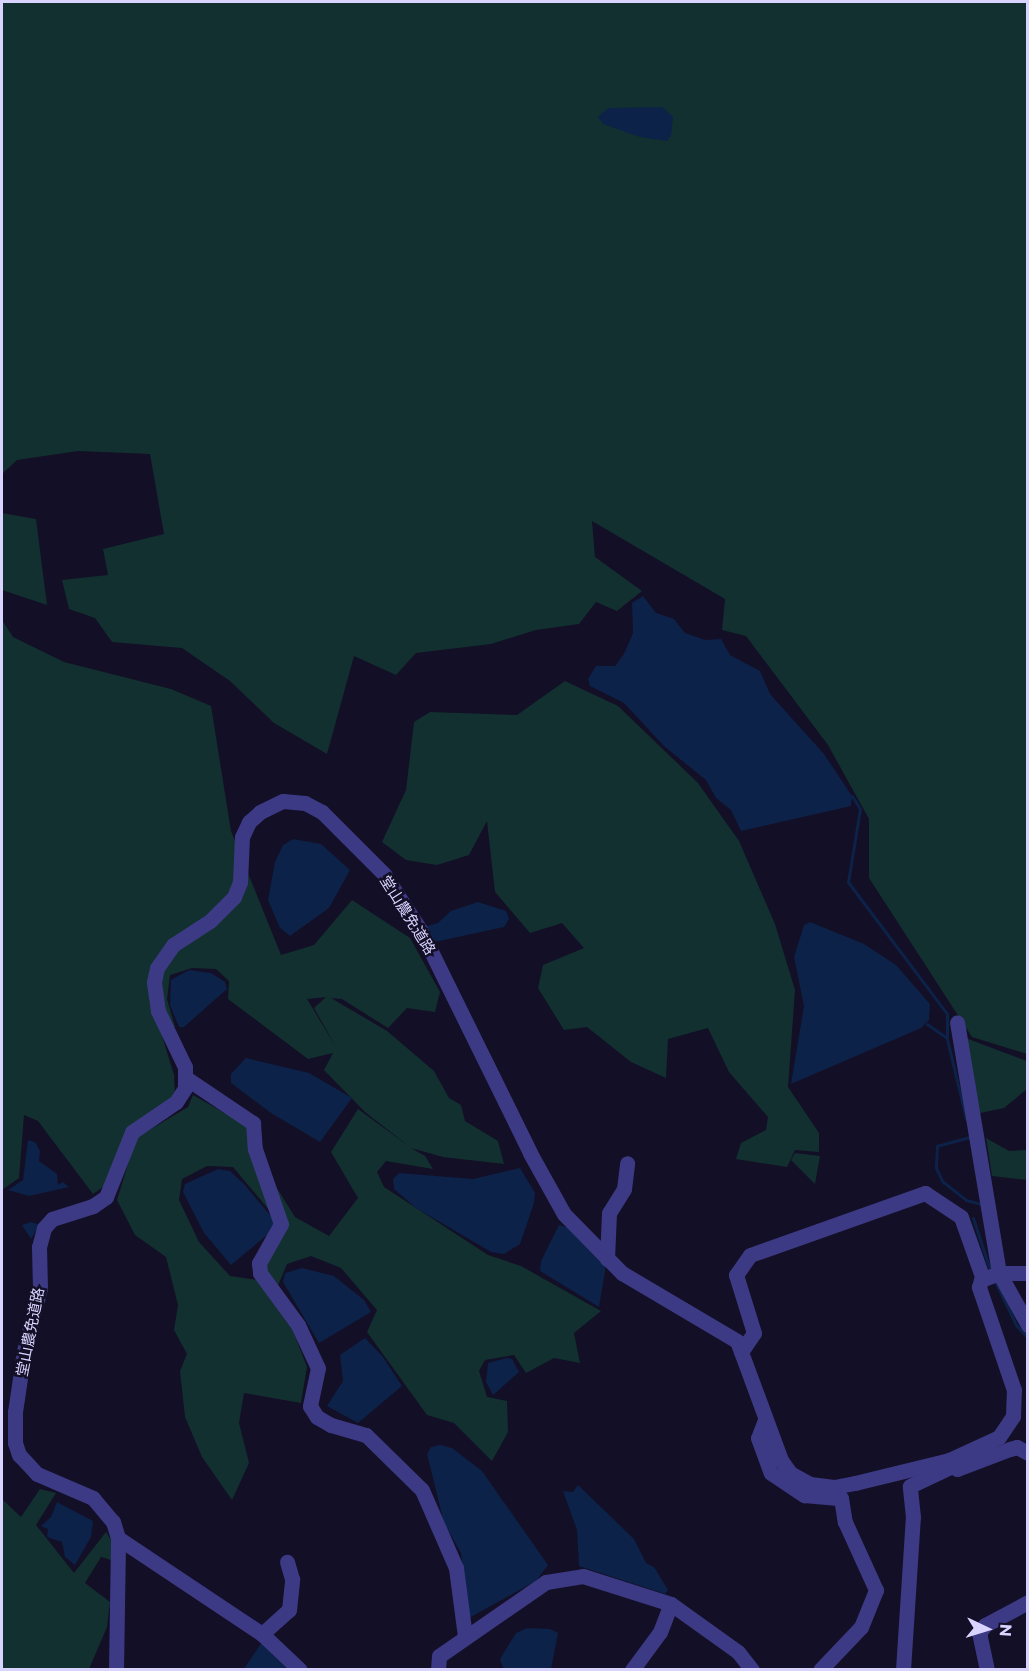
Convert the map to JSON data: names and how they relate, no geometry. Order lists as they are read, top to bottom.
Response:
{
  "streets": {
    "street": ["堂山農免道路"]
  },
  "north": "right"
}
